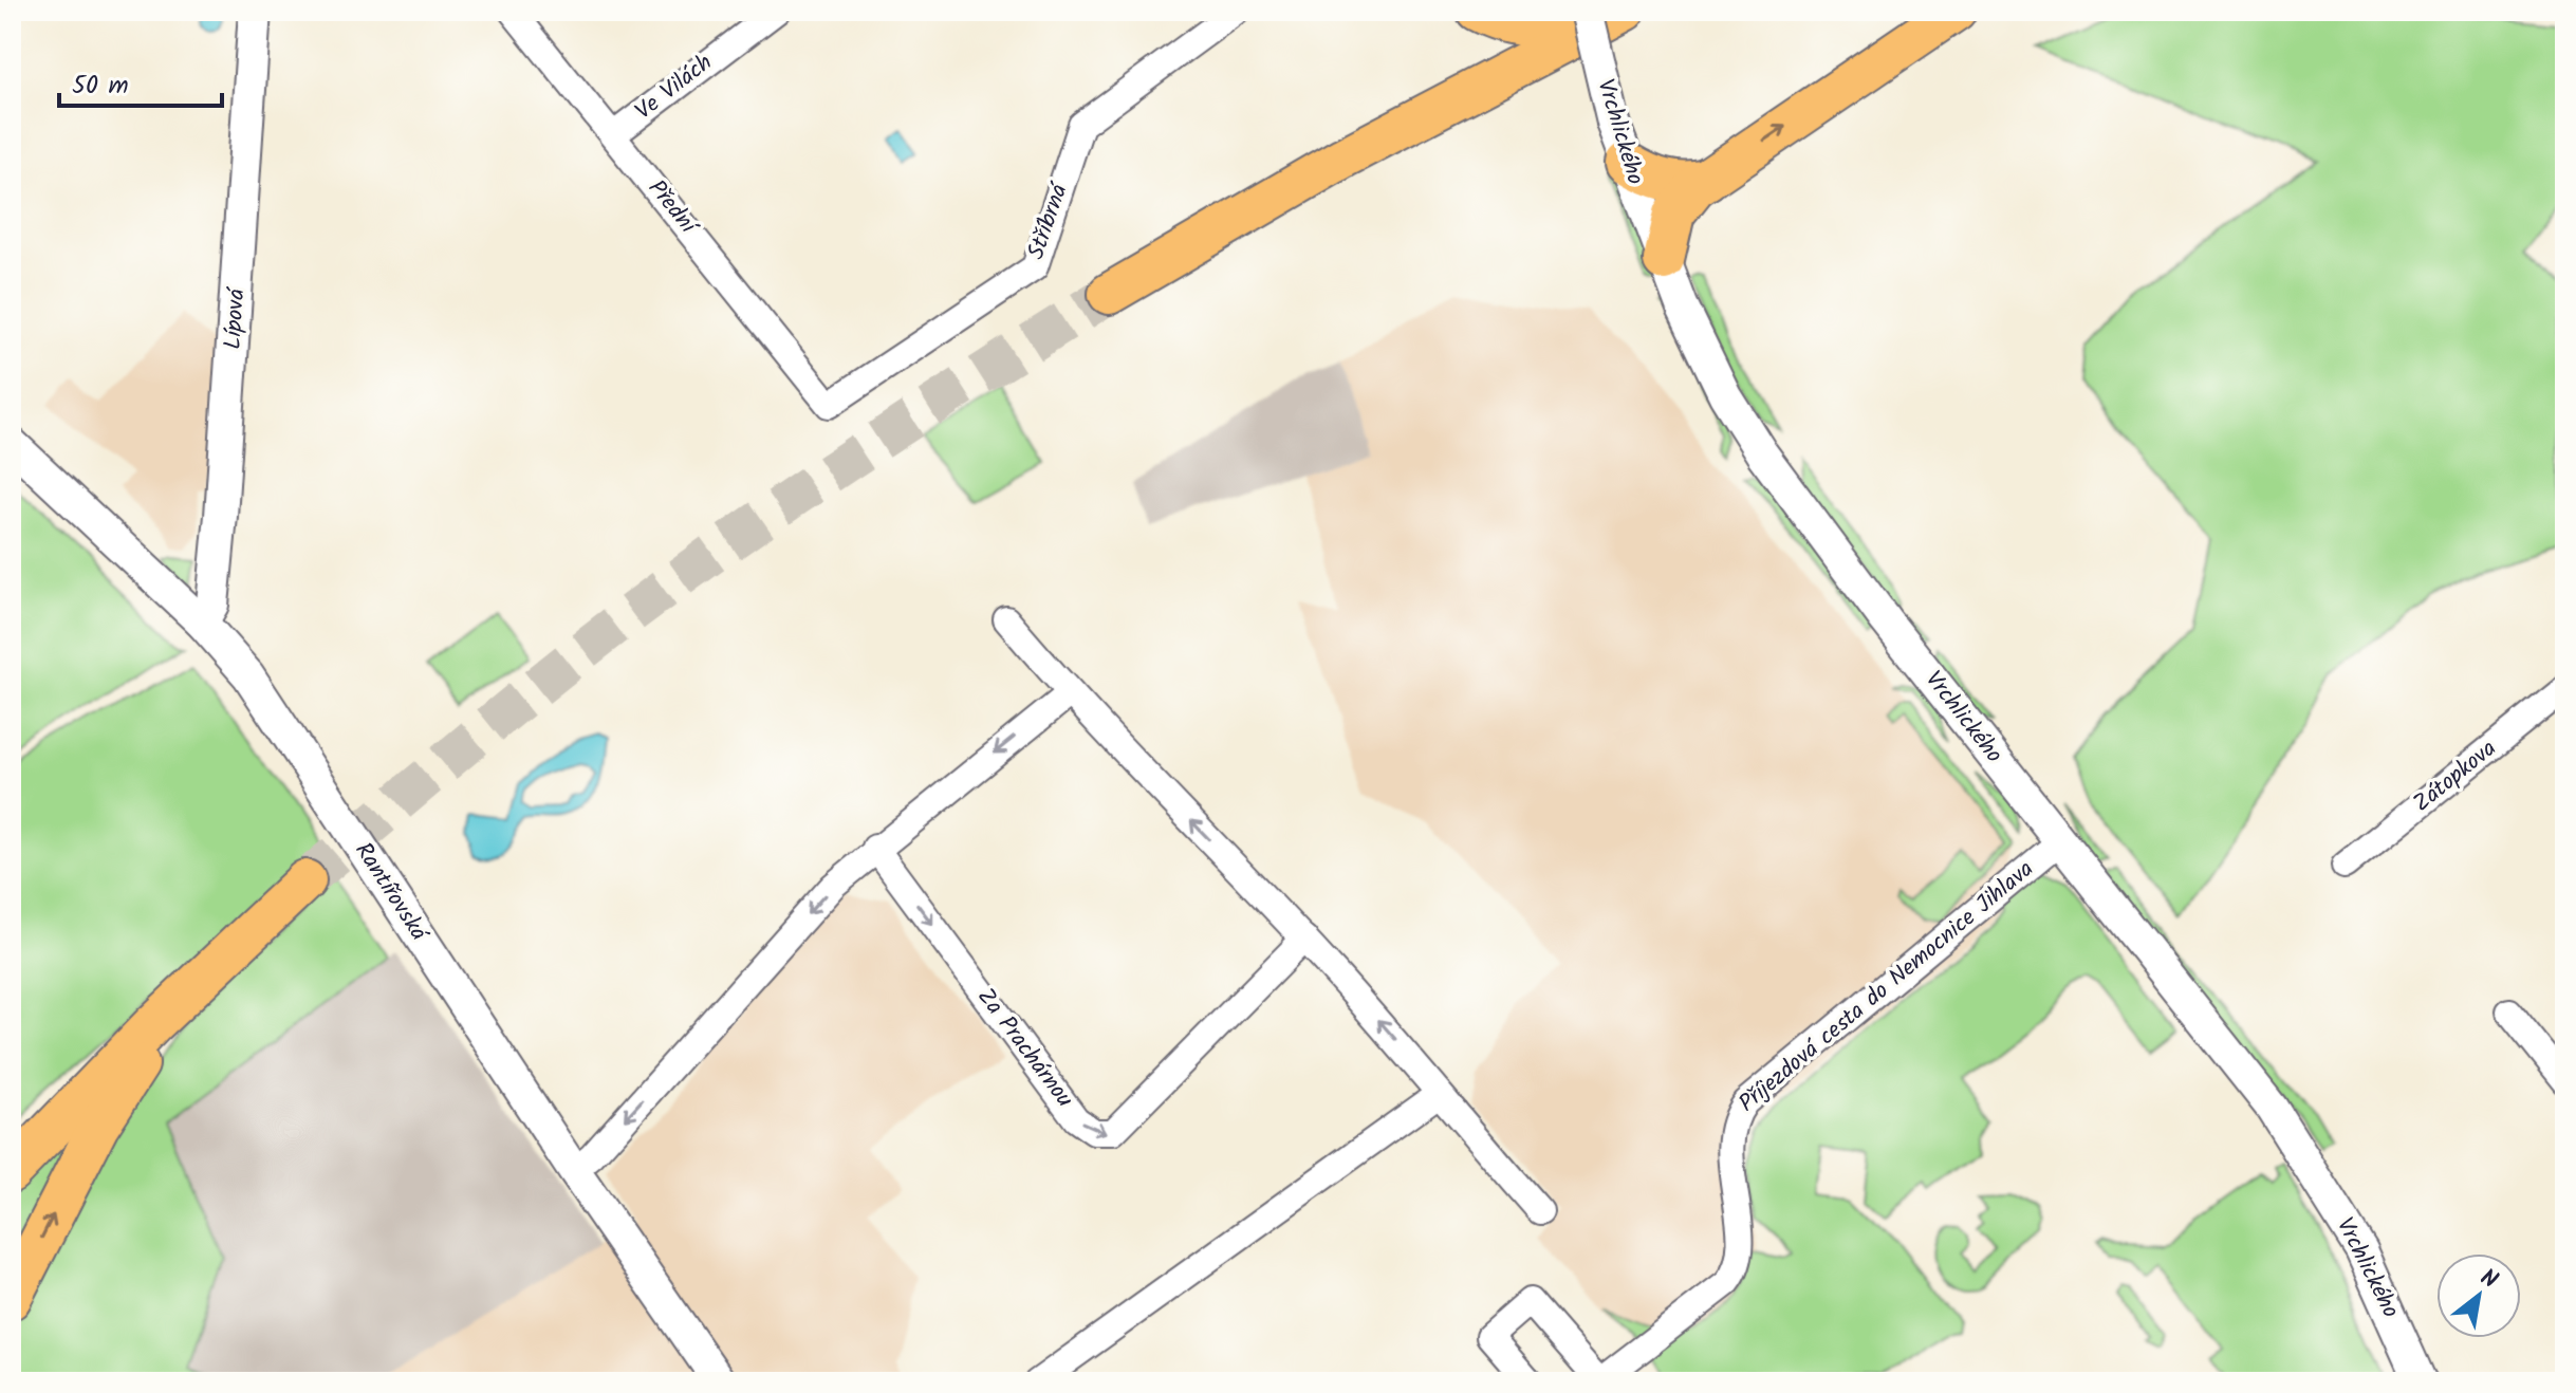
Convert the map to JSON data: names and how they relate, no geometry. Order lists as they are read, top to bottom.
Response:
{
  "streets": {
    "street": [
      "Ve Vilách",
      "Vrchlického",
      "Přední",
      "Stříbrná",
      "Lípová",
      "Zátopkova",
      "Rantířovská",
      "Příjezdová cesta do Nemocnice Jihlava",
      "Za Prachárnou"
    ]
  },
  "crossings": [
    ["Ve Vilách", "Přední"],
    ["Vrchlického", "Příjezdová cesta do Nemocnice Jihlava"],
    ["Přední", "Stříbrná"],
    ["Lípová", "Rantířovská"]
  ],
  "scale_bar": "50 m",
  "north": "top right"
}
